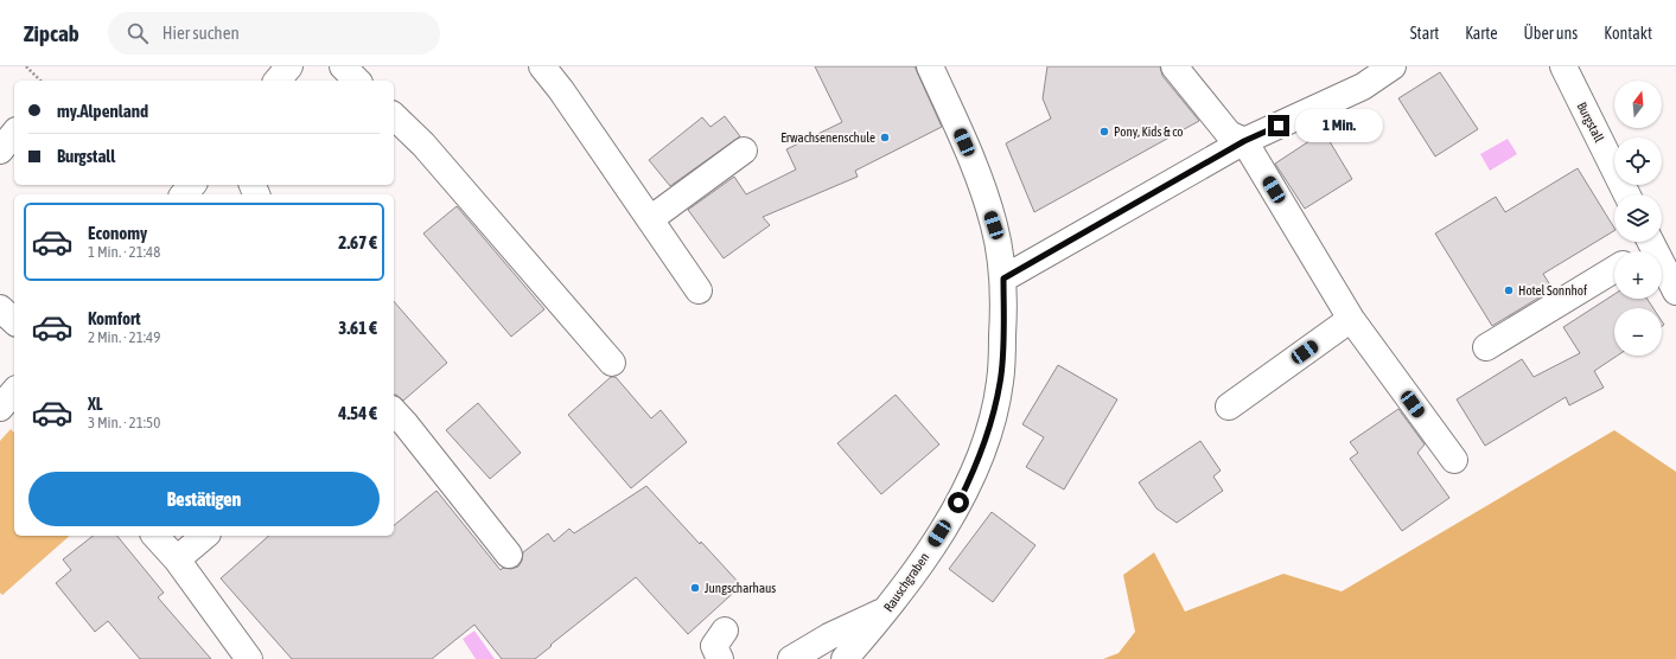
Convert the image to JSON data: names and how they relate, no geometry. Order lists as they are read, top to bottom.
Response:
{
  "streets": {
    "street": ["Burgstall", "Rauschgraben"]
  },
  "places": [
    "Pony, Kids & co",
    "Erwachsenenschule",
    "Hotel Sonnhof",
    "Jungscharhaus"
  ],
  "north": "top",
  "page": {
    "header": "Zipcab",
    "search": "Hier suchen",
    "nav": [
      "Start",
      "Karte",
      "Über uns",
      "Kontakt"
    ],
    "map_buttons": ["+", "−"],
    "banner": ["my.Alpenland", "Burgstall"],
    "bubble": "1 Min.",
    "list": [
      {
        "name": "Economy",
        "note": "1 Min. · 21:48",
        "value": "2.67 €"
      },
      {
        "name": "Komfort",
        "note": "2 Min. · 21:49",
        "value": "3.61 €"
      },
      {
        "name": "XL",
        "note": "3 Min. · 21:50",
        "value": "4.54 €"
      }
    ],
    "buttons": "Bestätigen"
  }
}
